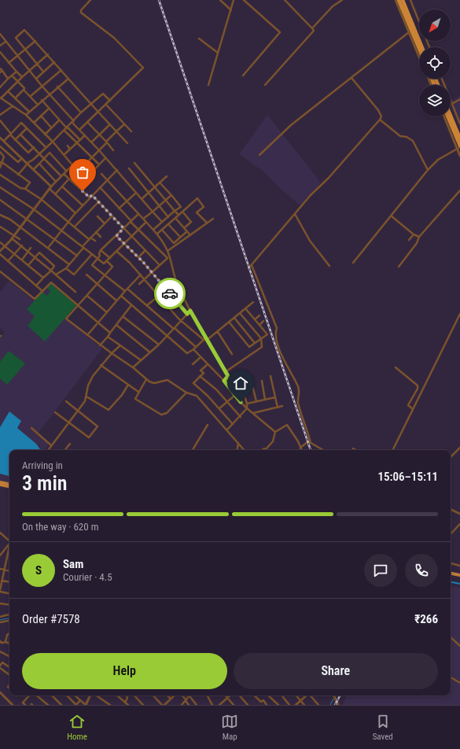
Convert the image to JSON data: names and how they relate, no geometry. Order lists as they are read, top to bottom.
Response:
{
  "north": "bottom left",
  "page": {
    "heading": ["3 min", "Arriving in", "15:06–15:11"],
    "panel": [
      "Sam",
      "Courier · 4.5",
      "Order #7578",
      "₹266"
    ],
    "bar": "On the way · 620 m",
    "round": "S",
    "buttons": ["Help", "Share"],
    "tabs": ["Home", "Map", "Saved"]
  }
}
